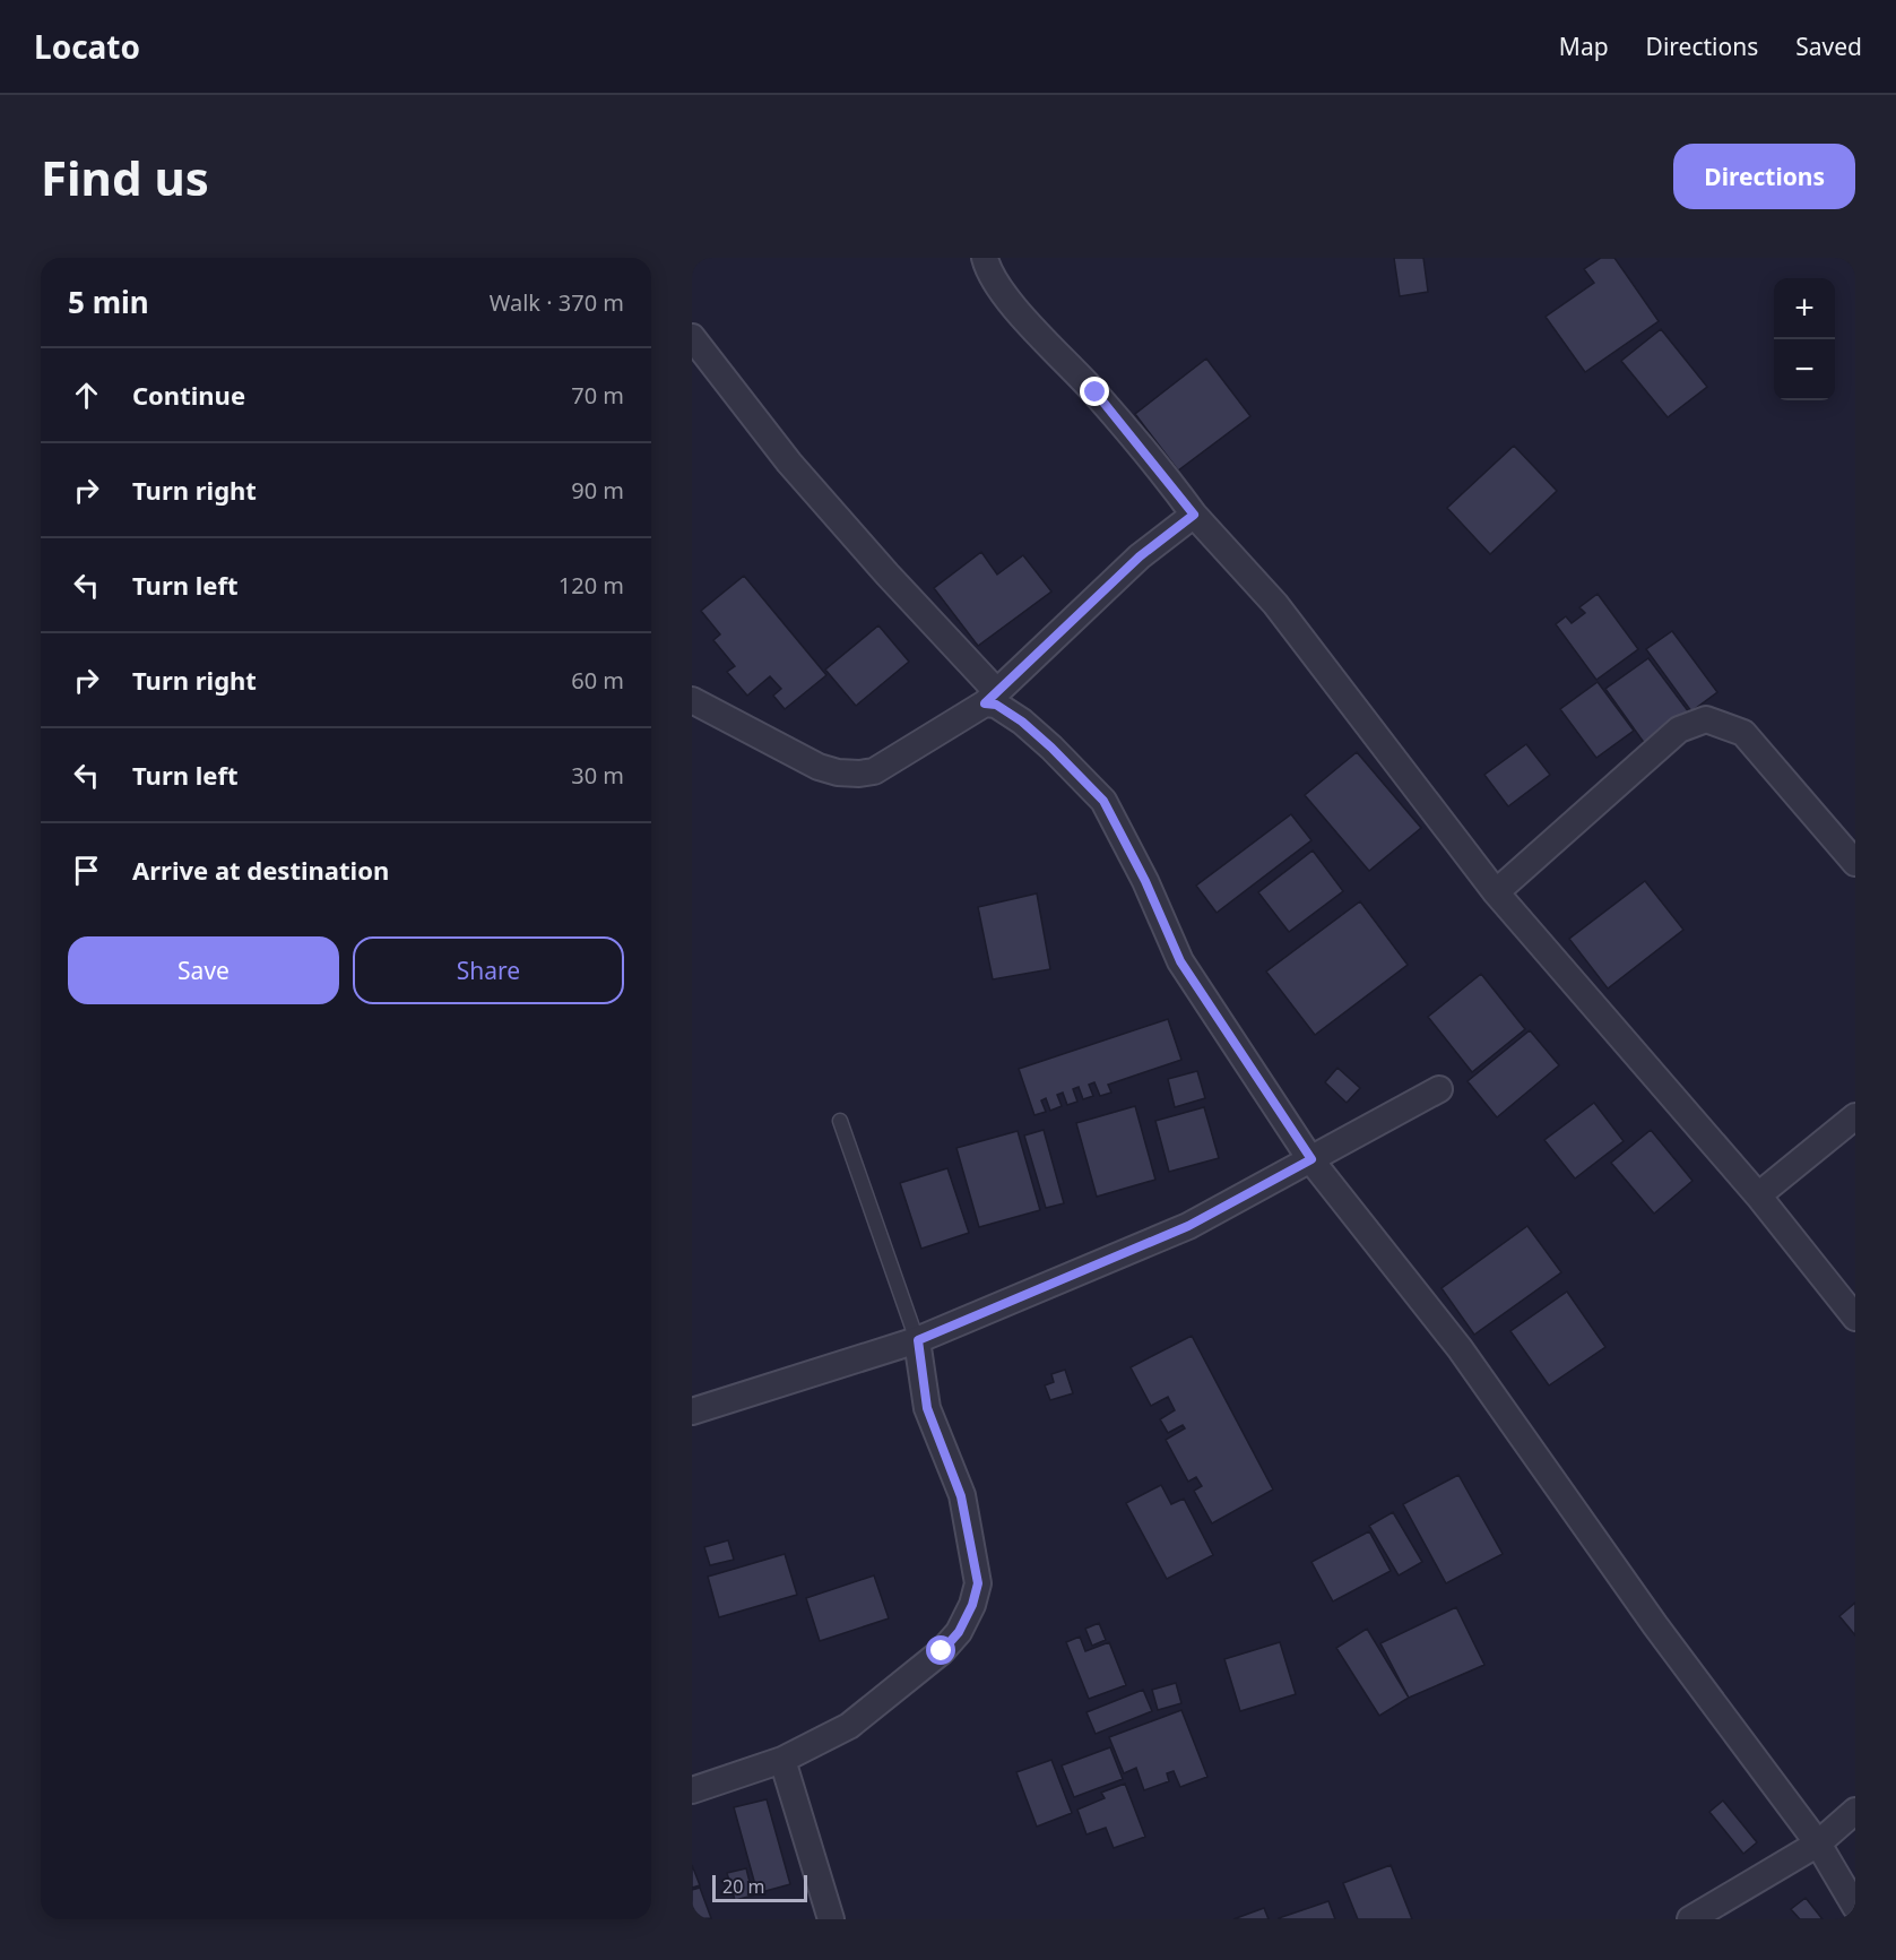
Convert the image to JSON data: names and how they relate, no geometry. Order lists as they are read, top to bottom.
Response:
{
  "scale_bar": "20 m",
  "page": {
    "header": "Locato",
    "nav": ["Map", "Directions", "Saved"],
    "buttons": [
      "Directions",
      ["Save", "Share"]
    ],
    "title": "Find us",
    "heading": ["5 min", "Walk · 370 m"],
    "map_buttons": ["+", "−"],
    "list": [
      ["Continue", "70 m"],
      ["Turn right", "90 m"],
      ["Turn left", "120 m"],
      ["Turn right", "60 m"],
      ["Turn left", "30 m"],
      "Arrive at destination"
    ],
    "scale": "20 m"
  }
}
